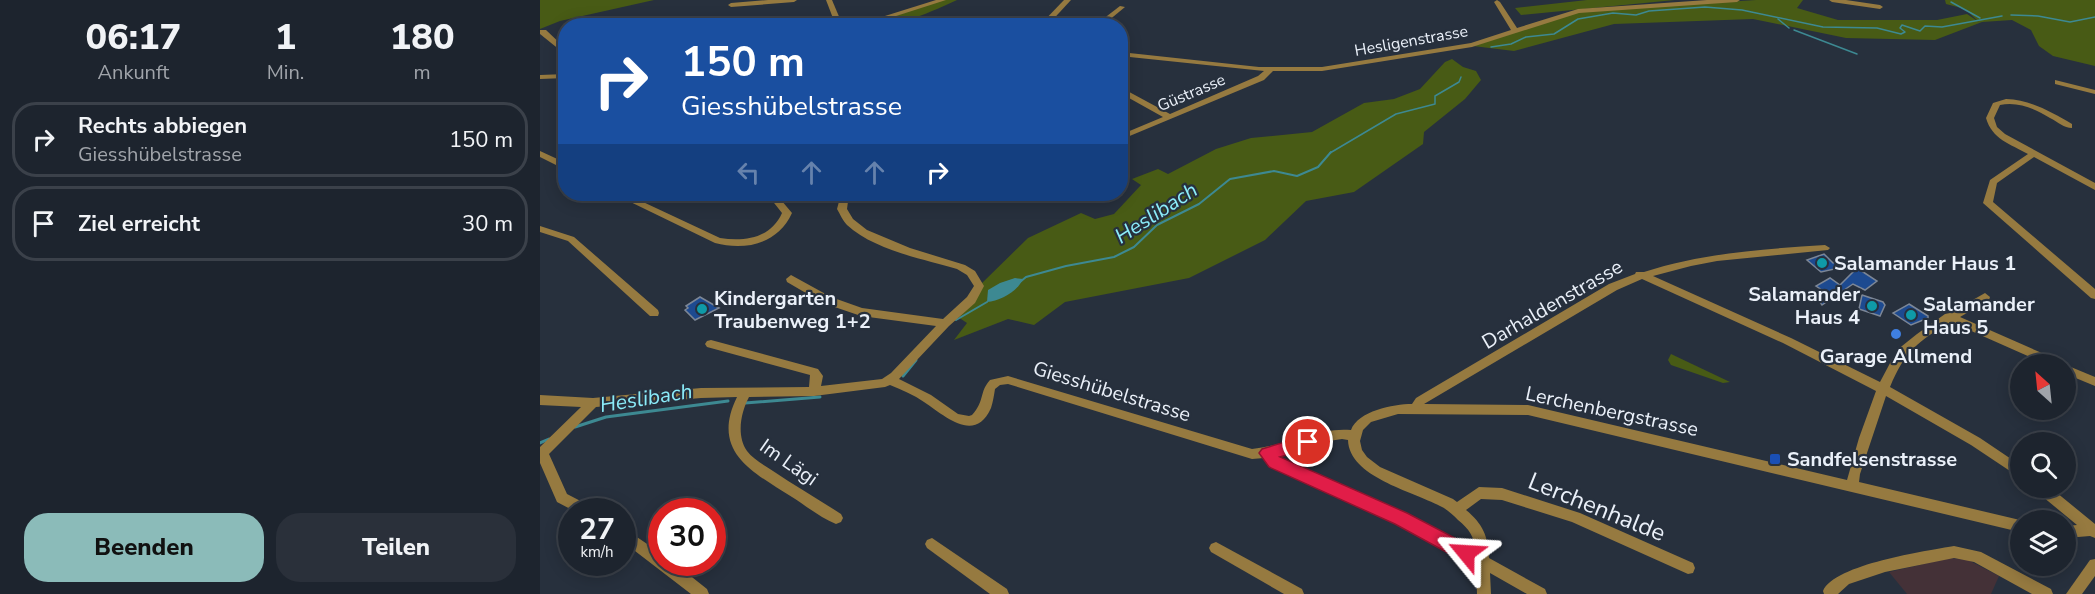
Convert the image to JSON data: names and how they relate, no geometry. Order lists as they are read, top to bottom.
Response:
{
  "streets": {
    "street": [
      "Hesligenstrasse",
      "Güstrasse",
      "Darhaldenstrasse",
      "Giesshübelstrasse",
      "Lerchenbergstrasse",
      "Im Lägi",
      "Lerchenhalde"
    ]
  },
  "crossings": [
    ["Hesligenstrasse", "Güstrasse"],
    ["Darhaldenstrasse", "Lerchenbergstrasse"],
    ["Giesshübelstrasse", "Lerchenbergstrasse"]
  ],
  "water": ["Heslibach"],
  "places": {
    "other": [
      "Salamander Haus 1",
      "Salamander Haus 4",
      "Kindergarten Traubenweg 1+2",
      "Salamander Haus 5",
      "Garage Allmend"
    ],
    "transit": ["Sandfelsenstrasse"]
  },
  "north": "top left",
  "page": {
    "eta": [
      "06:17",
      "Ankunft",
      "1",
      "Min.",
      "180",
      "m"
    ],
    "turn": ["150 m", "Giesshübelstrasse"],
    "list": [
      {
        "name": "Rechts abbiegen",
        "note": "Giesshübelstrasse",
        "value": "150 m"
      },
      {
        "name": "Ziel erreicht",
        "value": "30 m"
      }
    ],
    "speed": "27 km/h",
    "limit": "30",
    "buttons": ["Beenden", "Teilen"]
  }
}
